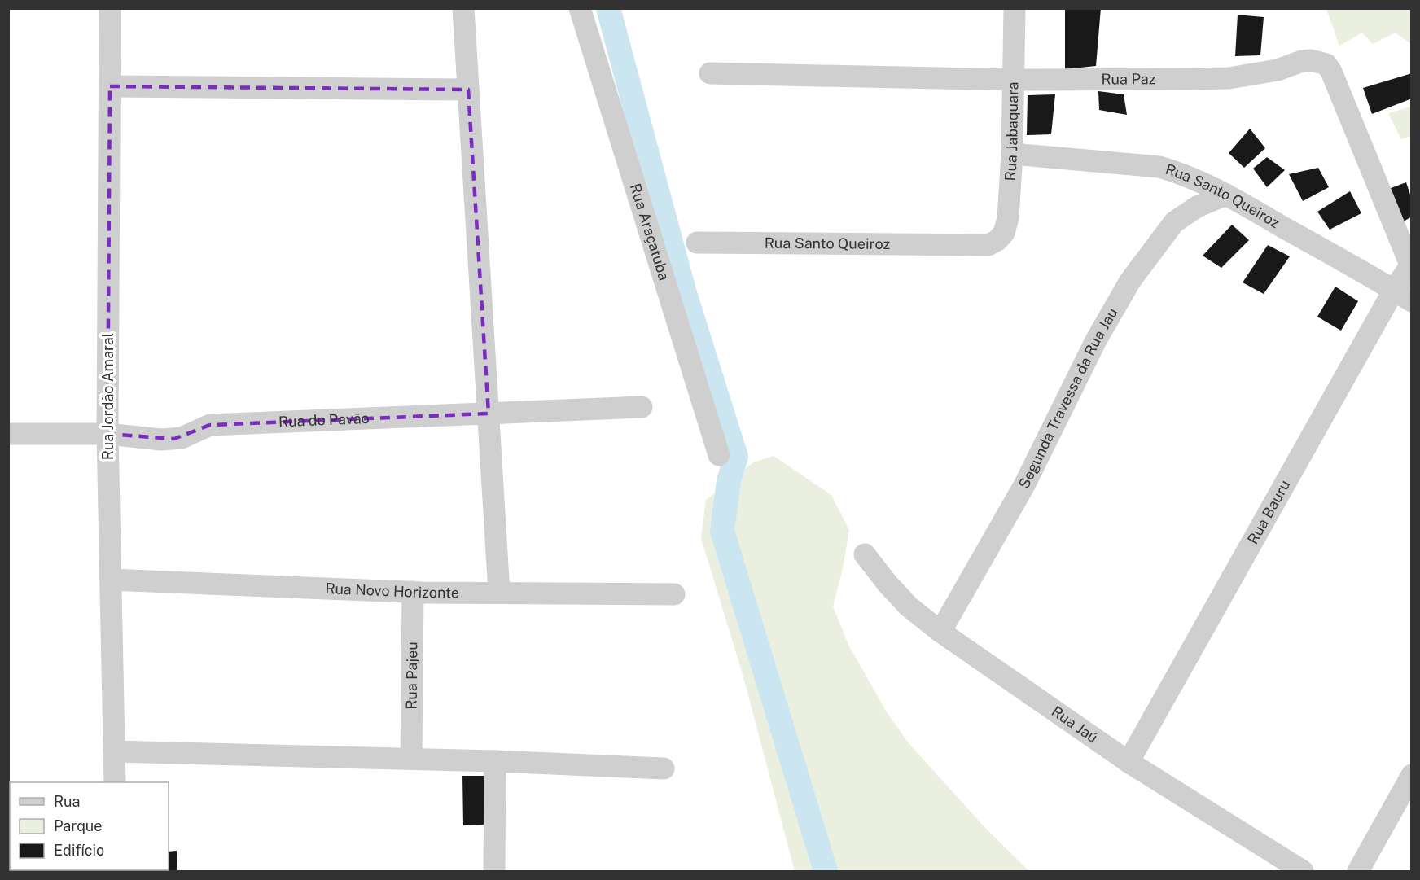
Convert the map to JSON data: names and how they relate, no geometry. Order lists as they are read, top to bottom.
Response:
{
  "streets": {
    "street": [
      "Rua Paz",
      "Rua Jabaquara",
      "Rua Santo Queiroz",
      "Rua Araçatuba",
      "Rua Jordão Amaral",
      "Segunda Travessa da Rua Jau",
      "Rua do Pavão",
      "Rua Bauru",
      "Rua Novo Horizonte",
      "Rua Pajeu",
      "Rua Jaú"
    ]
  },
  "crossings": [
    ["Rua Paz", "Rua Jabaquara"],
    ["Rua Paz", "Rua Bauru"],
    ["Rua Jabaquara", "Rua Santo Queiroz"],
    ["Rua Santo Queiroz", "Segunda Travessa da Rua Jau"],
    ["Rua Santo Queiroz", "Rua Bauru"],
    ["Rua Jordão Amaral", "Rua do Pavão"],
    ["Rua Jordão Amaral", "Rua Novo Horizonte"],
    ["Segunda Travessa da Rua Jau", "Rua Jaú"],
    ["Rua Bauru", "Rua Jaú"],
    ["Rua Novo Horizonte", "Rua Pajeu"]
  ],
  "legend": ["Rua", "Parque", "Edifício"]
}
